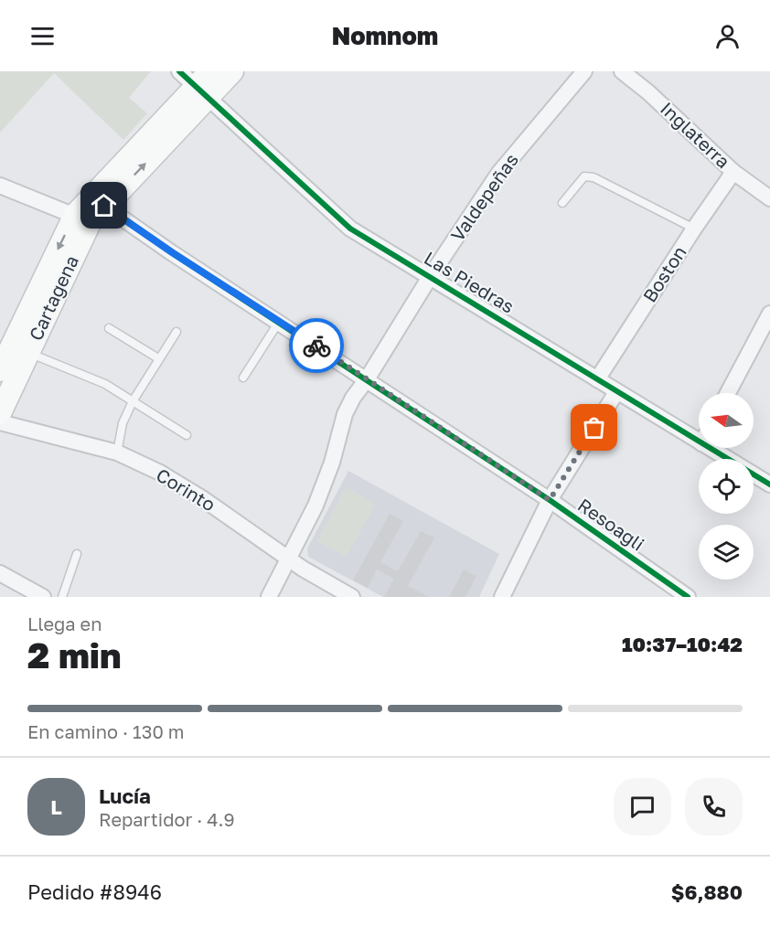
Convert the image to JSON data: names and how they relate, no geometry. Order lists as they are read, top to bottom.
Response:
{
  "streets": {
    "main road": ["Cartagena"],
    "street": [
      "Inglaterra",
      "Valdepeñas",
      "Boston",
      "Las Piedras",
      "Corinto",
      "Resoagli"
    ]
  },
  "crossings": [
    ["Inglaterra", "Boston"],
    ["Valdepeñas", "Las Piedras"],
    ["Valdepeñas", "Corinto"],
    ["Valdepeñas", "Resoagli"],
    ["Boston", "Las Piedras"],
    ["Las Piedras", "Cartagena"],
    ["Cartagena", "Resoagli"]
  ],
  "north": "left",
  "page": {
    "header": "Nomnom",
    "heading": ["2 min", "Llega en", "10:37–10:42"],
    "panel": [
      "Lucía",
      "Repartidor · 4.9",
      "Pedido #8946",
      "$6,880"
    ],
    "bar": "En camino · 130 m",
    "round": "L"
  }
}
